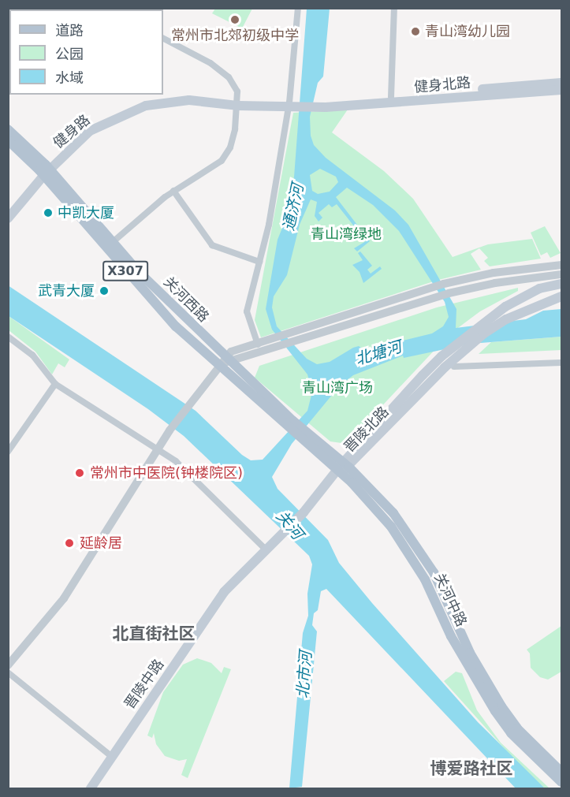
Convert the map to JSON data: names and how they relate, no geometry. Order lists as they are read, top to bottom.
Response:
{
  "streets": {
    "main road": [
      "健身北路",
      "健身路",
      "X307",
      "关河西路",
      "晋陵北路",
      "关河中路",
      "晋陵中路"
    ]
  },
  "crossings": [
    ["健身北路", "健身路"],
    ["健身路", "关河西路"],
    ["晋陵北路", "关河中路"],
    ["晋陵北路", "晋陵中路"],
    ["关河中路", "晋陵中路"]
  ],
  "districts": ["北直街社区", "博爱路社区"],
  "water": [
    "通济河",
    "北塘河",
    "关河",
    "北市河"
  ],
  "parks": ["青山湾绿地", "青山湾广场"],
  "places": [
    "常州市北郊初级中学",
    "青山湾幼儿园",
    "中凯大厦",
    "武青大厦",
    "常州市中医院(钟楼院区)",
    "延龄居"
  ],
  "legend": ["道路", "公园", "水域"]
}
